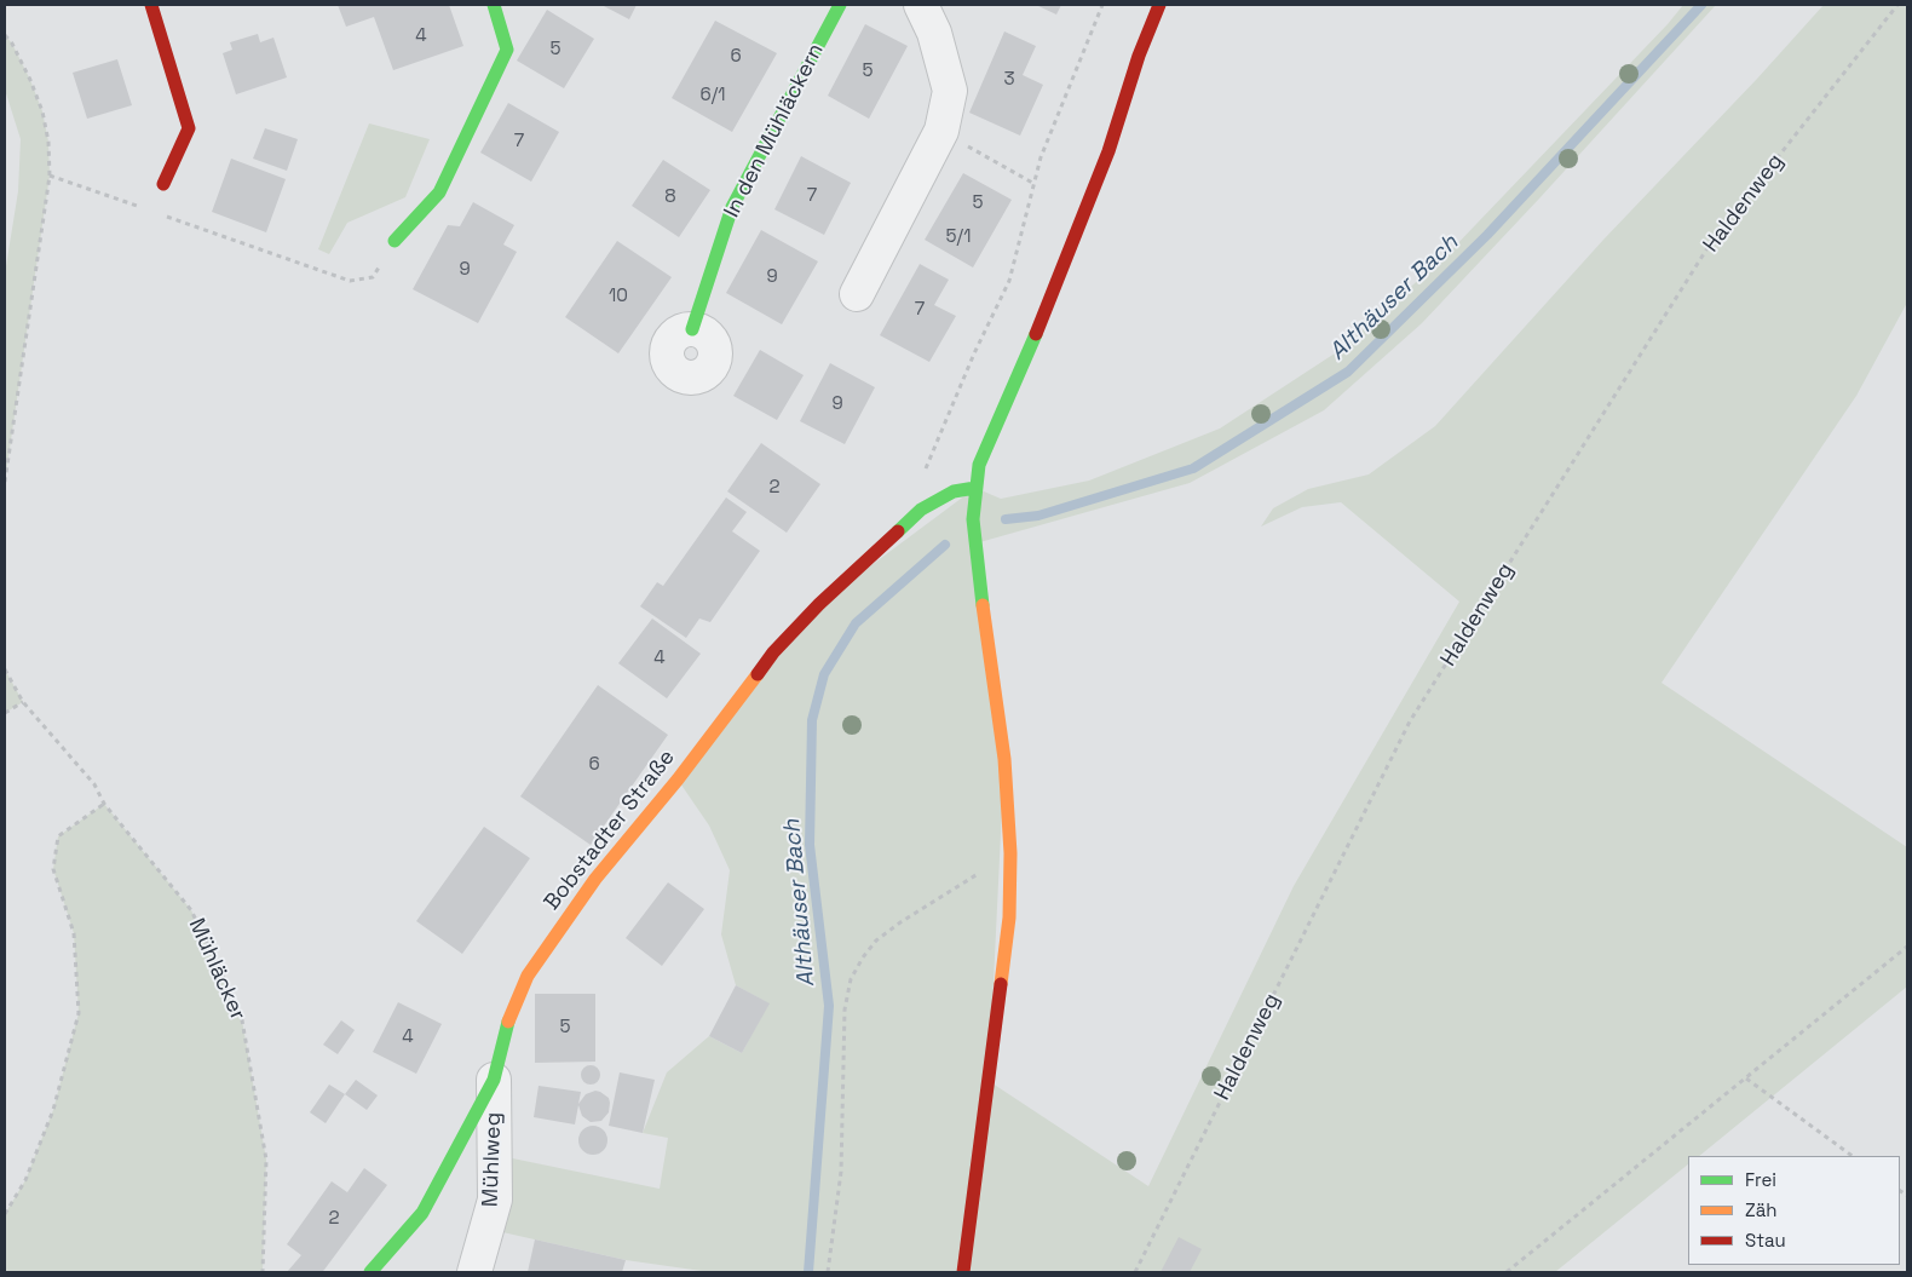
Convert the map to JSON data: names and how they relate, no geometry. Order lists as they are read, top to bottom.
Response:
{
  "streets": {
    "street": ["In den Mühläckern", "Bobstadter Straße", "Mühlweg"],
    "path": ["Haldenweg", "Mühläcker"]
  },
  "crossings": [
    ["Bobstadter Straße", "Mühlweg"]
  ],
  "water": ["Althäuser Bach"],
  "house_numbers": [
    "4",
    "5",
    "6",
    "5",
    "3",
    "6/1",
    "7",
    "7",
    "8",
    "5",
    "5/1",
    "9",
    "9",
    "10",
    "7",
    "9",
    "2",
    "4",
    "6",
    "5",
    "4",
    "2"
  ],
  "legend": ["Frei", "Zäh", "Stau"]
}
